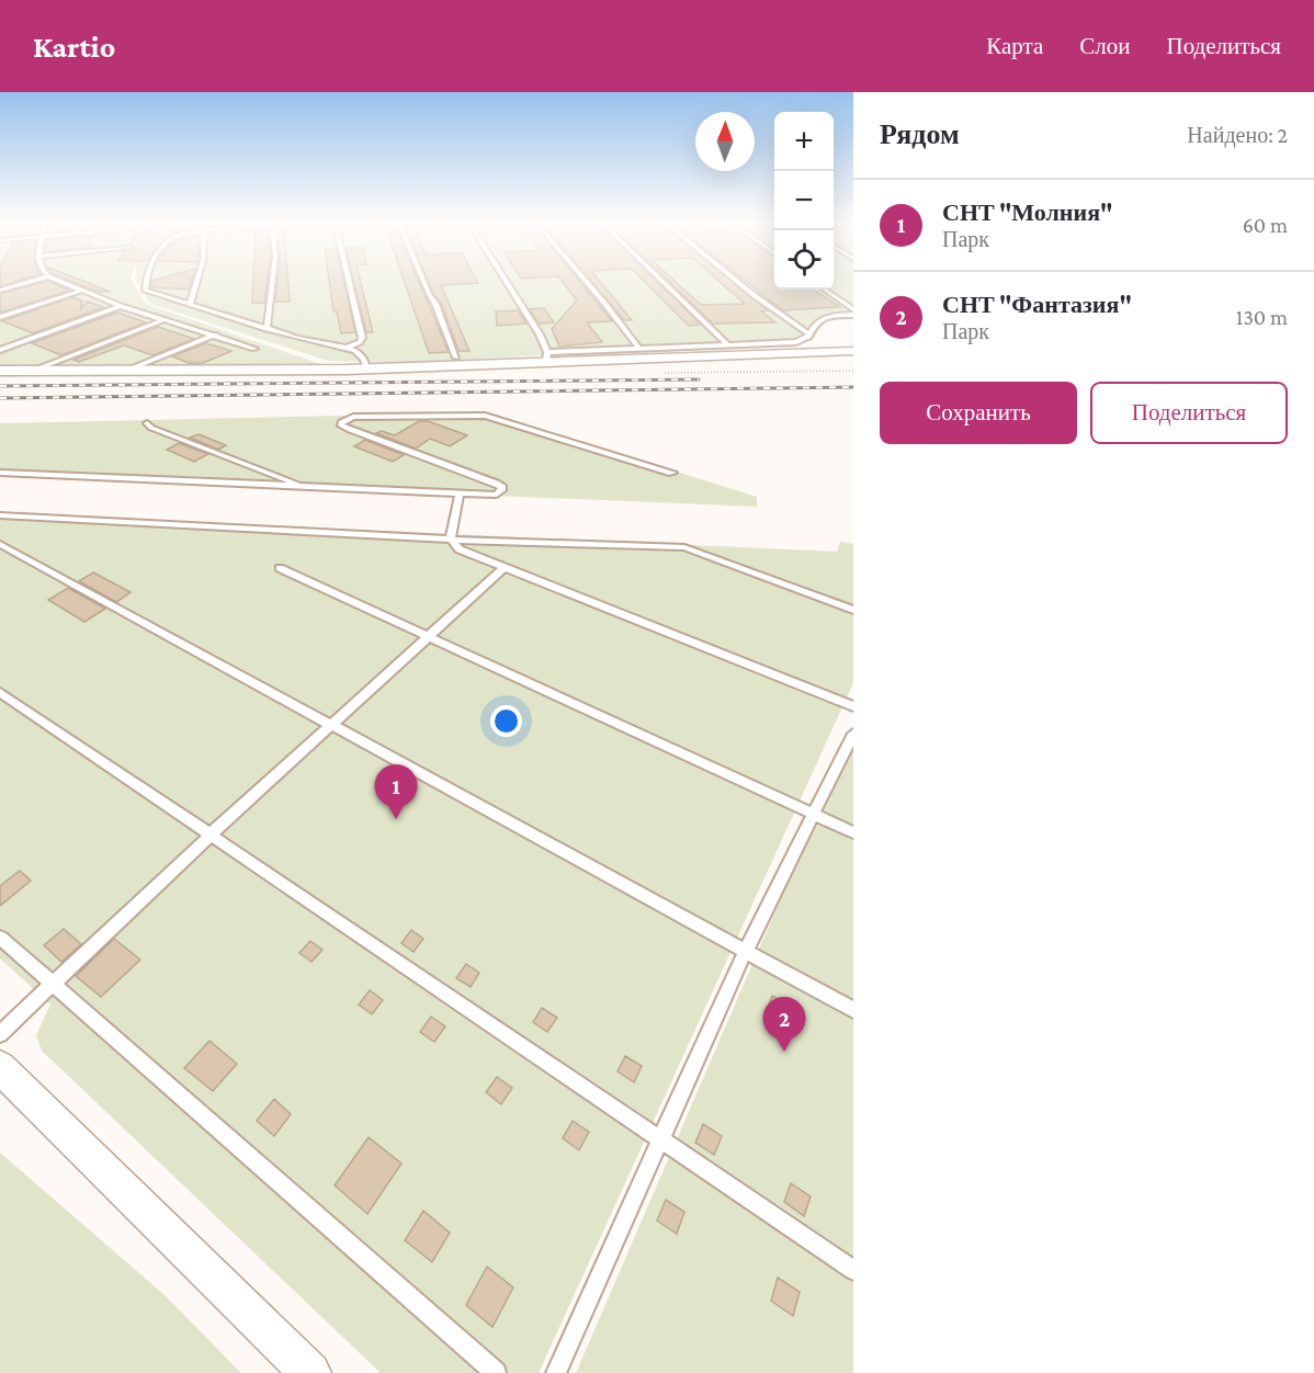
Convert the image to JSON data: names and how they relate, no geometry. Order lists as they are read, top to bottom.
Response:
{
  "north": "top",
  "page": {
    "header": "Kartio",
    "nav": ["Карта", "Слои", "Поделиться"],
    "heading": ["Рядом", "Найдено: 2"],
    "map_buttons": ["+", "−"],
    "list": [
      {
        "mark": "1",
        "name": "СНТ \"Молния\"",
        "note": "Парк",
        "value": "60 m"
      },
      {
        "mark": "2",
        "name": "СНТ \"Фантазия\"",
        "note": "Парк",
        "value": "130 m"
      }
    ],
    "buttons": ["Сохранить", "Поделиться"],
    "pins": ["1", "2"]
  }
}
